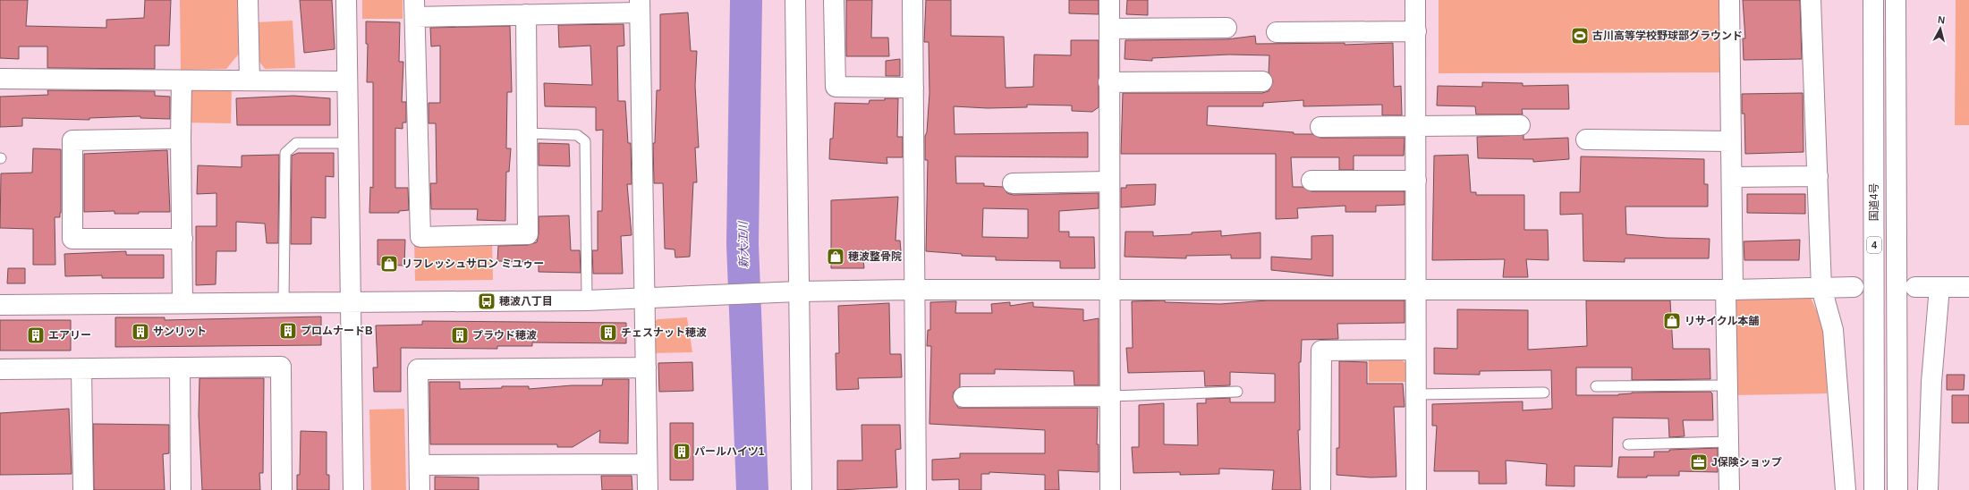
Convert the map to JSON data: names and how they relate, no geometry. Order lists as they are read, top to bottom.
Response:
{
  "streets": {
    "main road": ["国道4号", "4"]
  },
  "water": ["新大江川"],
  "places": {
    "sports": ["古川高等学校野球部グラウンド"],
    "shop": ["穂波整骨院", "リフレッシュサロン ミユゥー", "リサイクル本舗"],
    "bus stop": ["穂波八丁目"],
    "building": [
      "プロムナードB",
      "サンリット",
      "チェスナット穂波",
      "エアリー",
      "プラウド穂波",
      "パールハイツ1"
    ],
    "office": ["J保険ショップ"]
  },
  "north": "top"
}
